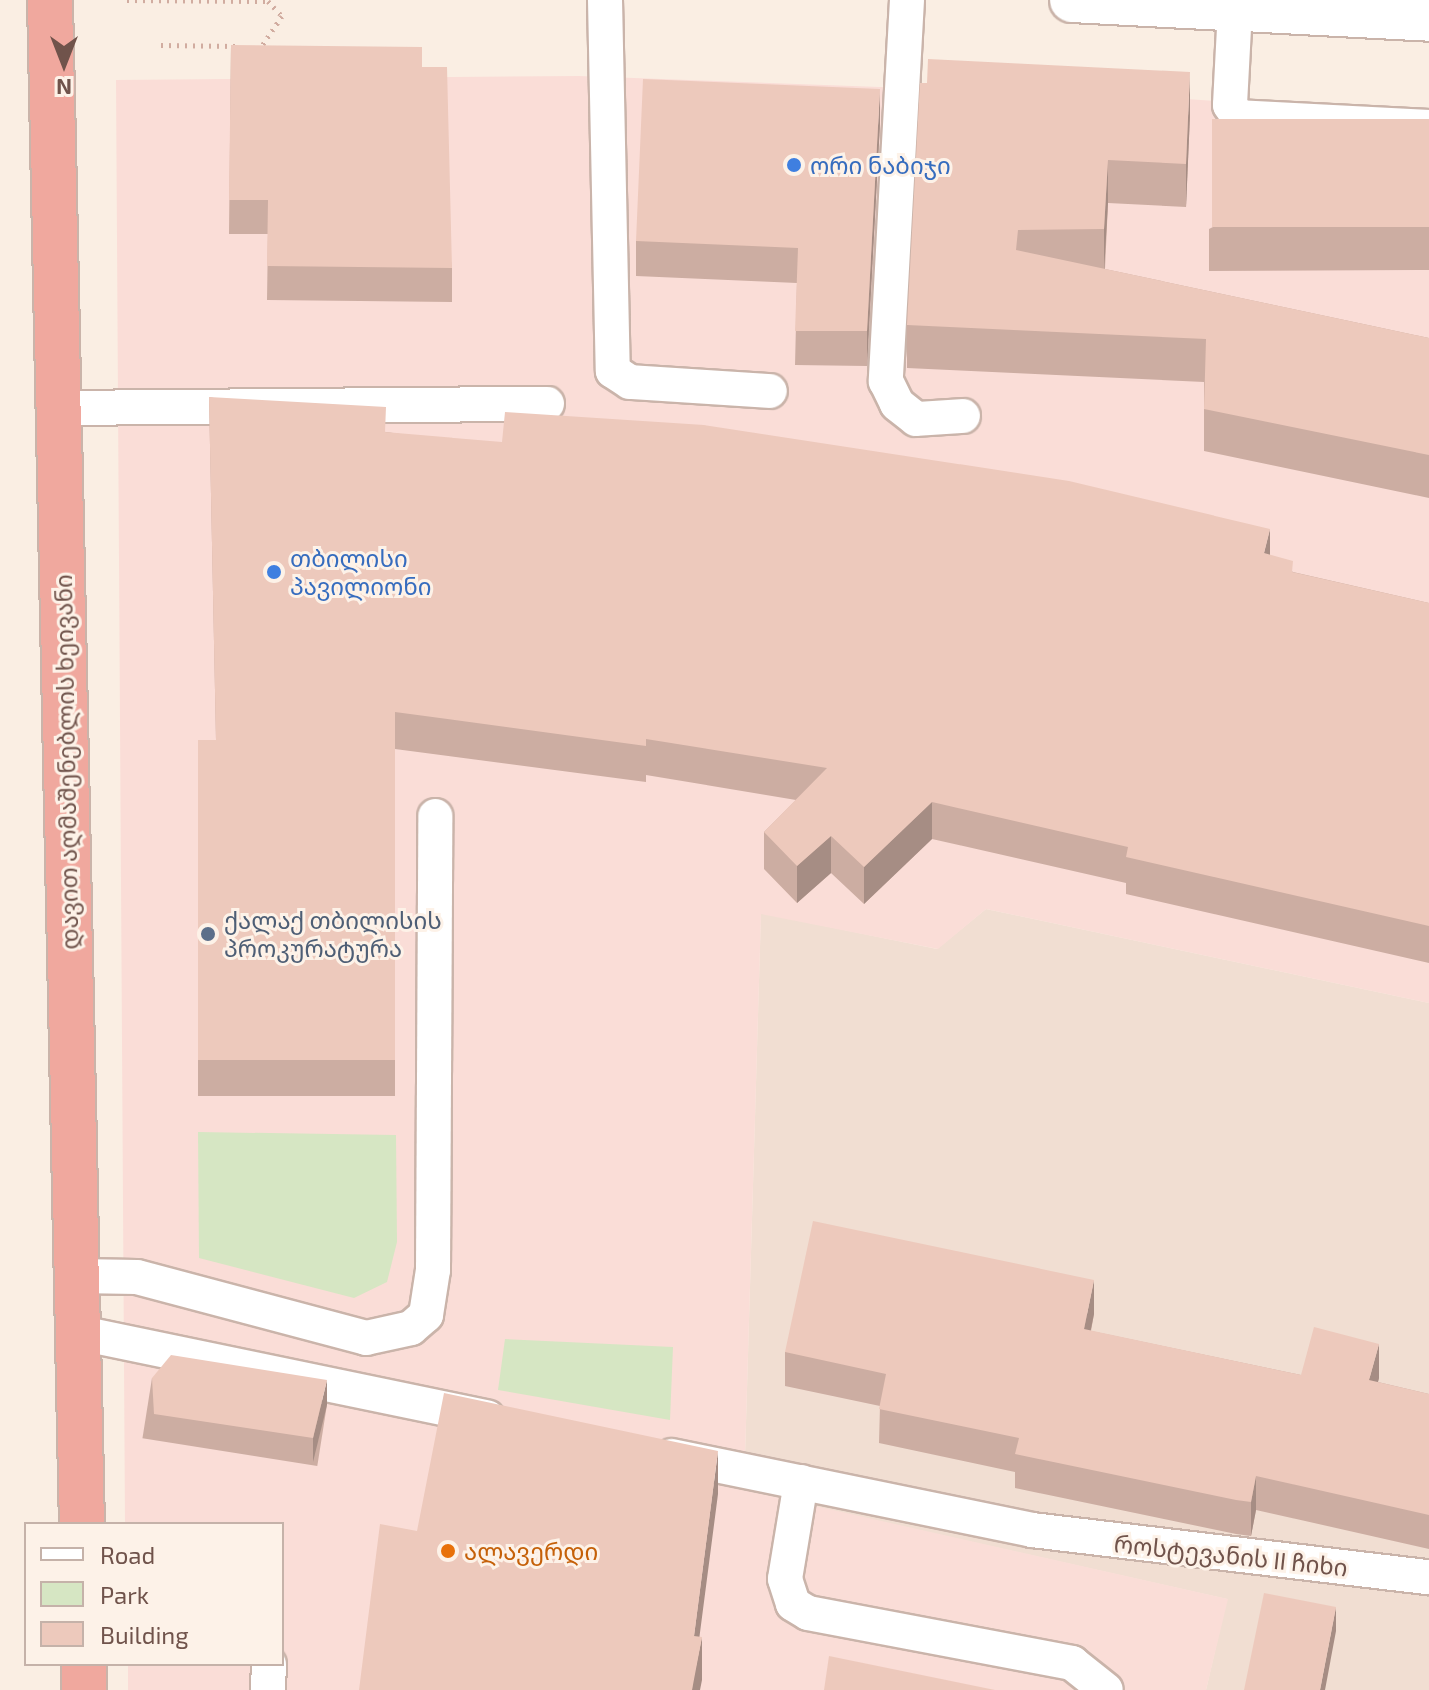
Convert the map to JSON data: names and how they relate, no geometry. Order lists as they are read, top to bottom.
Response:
{
  "streets": {
    "highway": ["დავით აღმაშენებლის ხეივანი"],
    "lane": ["როსტევანის II ჩიხი"]
  },
  "places": [
    "ორი ნაბიჯი",
    "თბილისი პავილიონი",
    "ქალაქ თბილისის პროკურატურა",
    "ალავერდი"
  ],
  "legend": ["Road", "Park", "Building"],
  "north": "bottom"
}
